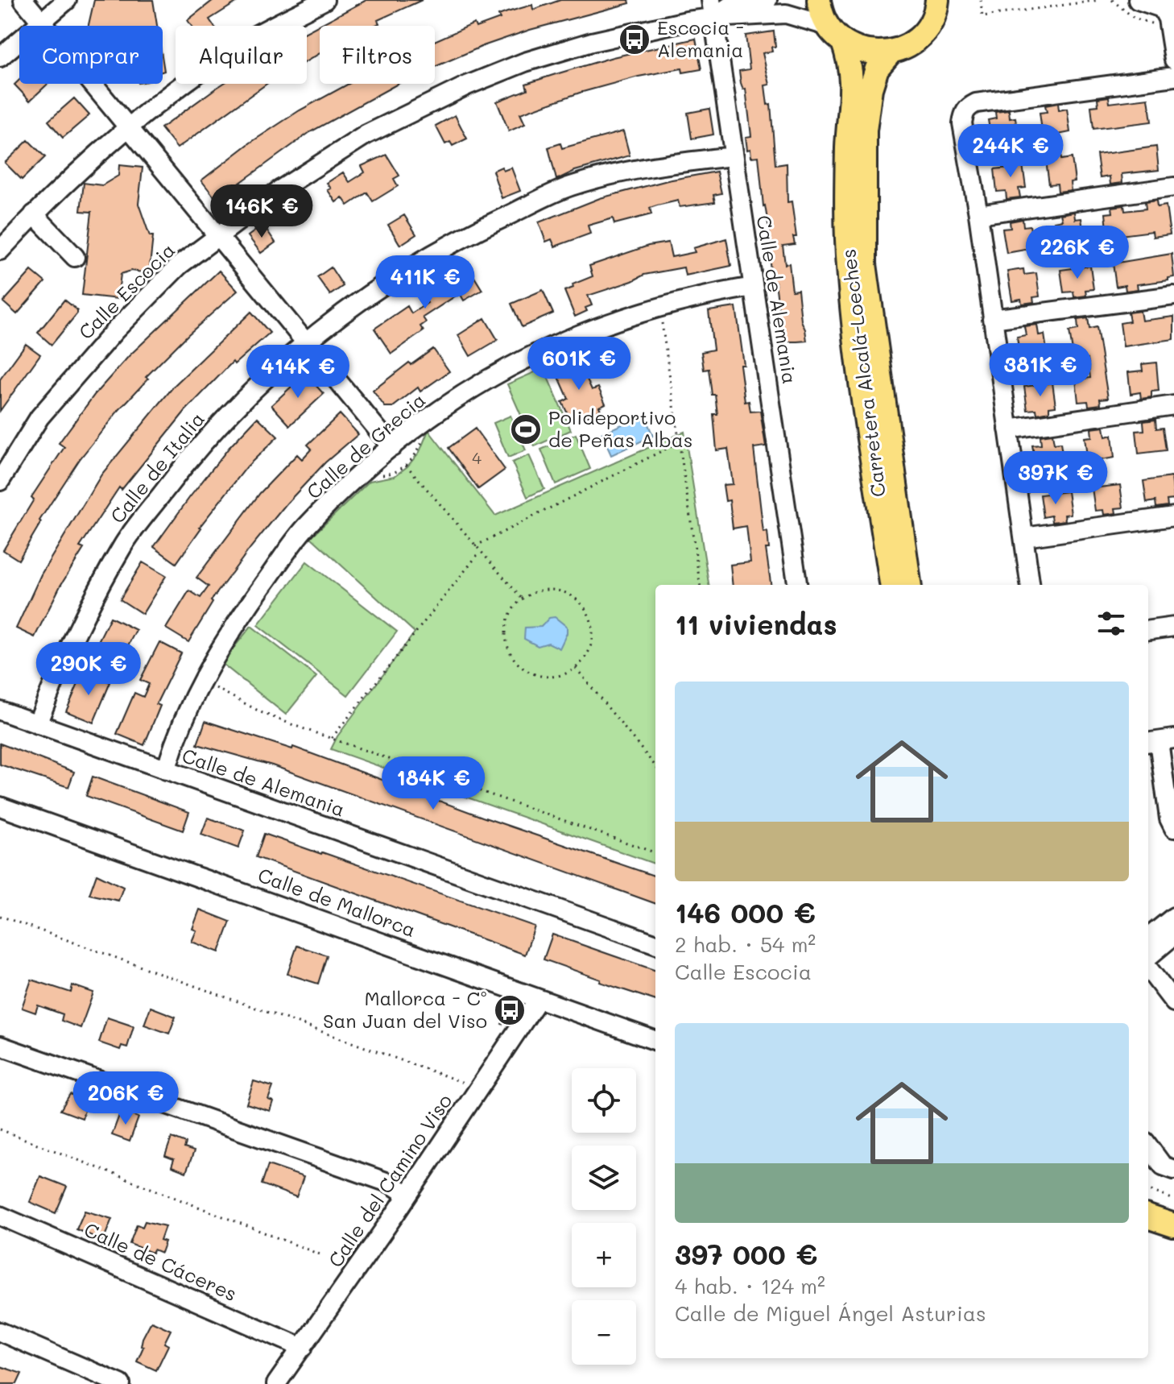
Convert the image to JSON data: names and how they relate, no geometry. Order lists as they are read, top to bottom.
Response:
{
  "streets": {
    "main road": ["Carretera Alcalá-Loeches"],
    "street": [
      "Calle Escocia",
      "Calle de Alemania",
      "Calle de Grecia",
      "Calle de Italia",
      "Calle de Mallorca",
      "Calle del Camino Viso",
      "Calle de Cáceres"
    ]
  },
  "crossings": [
    ["Calle Escocia", "Calle de Alemania"],
    ["Calle de Alemania", "Calle de Grecia"],
    ["Calle de Alemania", "Calle de Italia"],
    ["Calle de Mallorca", "Calle del Camino Viso"],
    ["Calle del Camino Viso", "Calle de Cáceres"]
  ],
  "places": {
    "bus stop": ["Escocia - Alemania", "Mallorca - Cº San Juan del Viso"],
    "sports": ["Polideportivo de Peñas Albas"]
  },
  "house_numbers": ["4"],
  "page": {
    "chip": ["Comprar", "Alquilar", "Filtros"],
    "price": [
      "244K €",
      "146K €",
      "226K €",
      "411K €",
      "601K €",
      "381K €",
      "414K €",
      "397K €",
      "290K €",
      "184K €",
      "206K €"
    ],
    "heading": "11 viviendas",
    "list": [
      {
        "name": "146 000 €",
        "note": "2 hab. · 54 m² · Calle Escocia"
      },
      {
        "name": "397 000 €",
        "note": "4 hab. · 124 m² · Calle de Miguel Ángel Asturias"
      }
    ],
    "map_buttons": ["+", "−"]
  }
}
